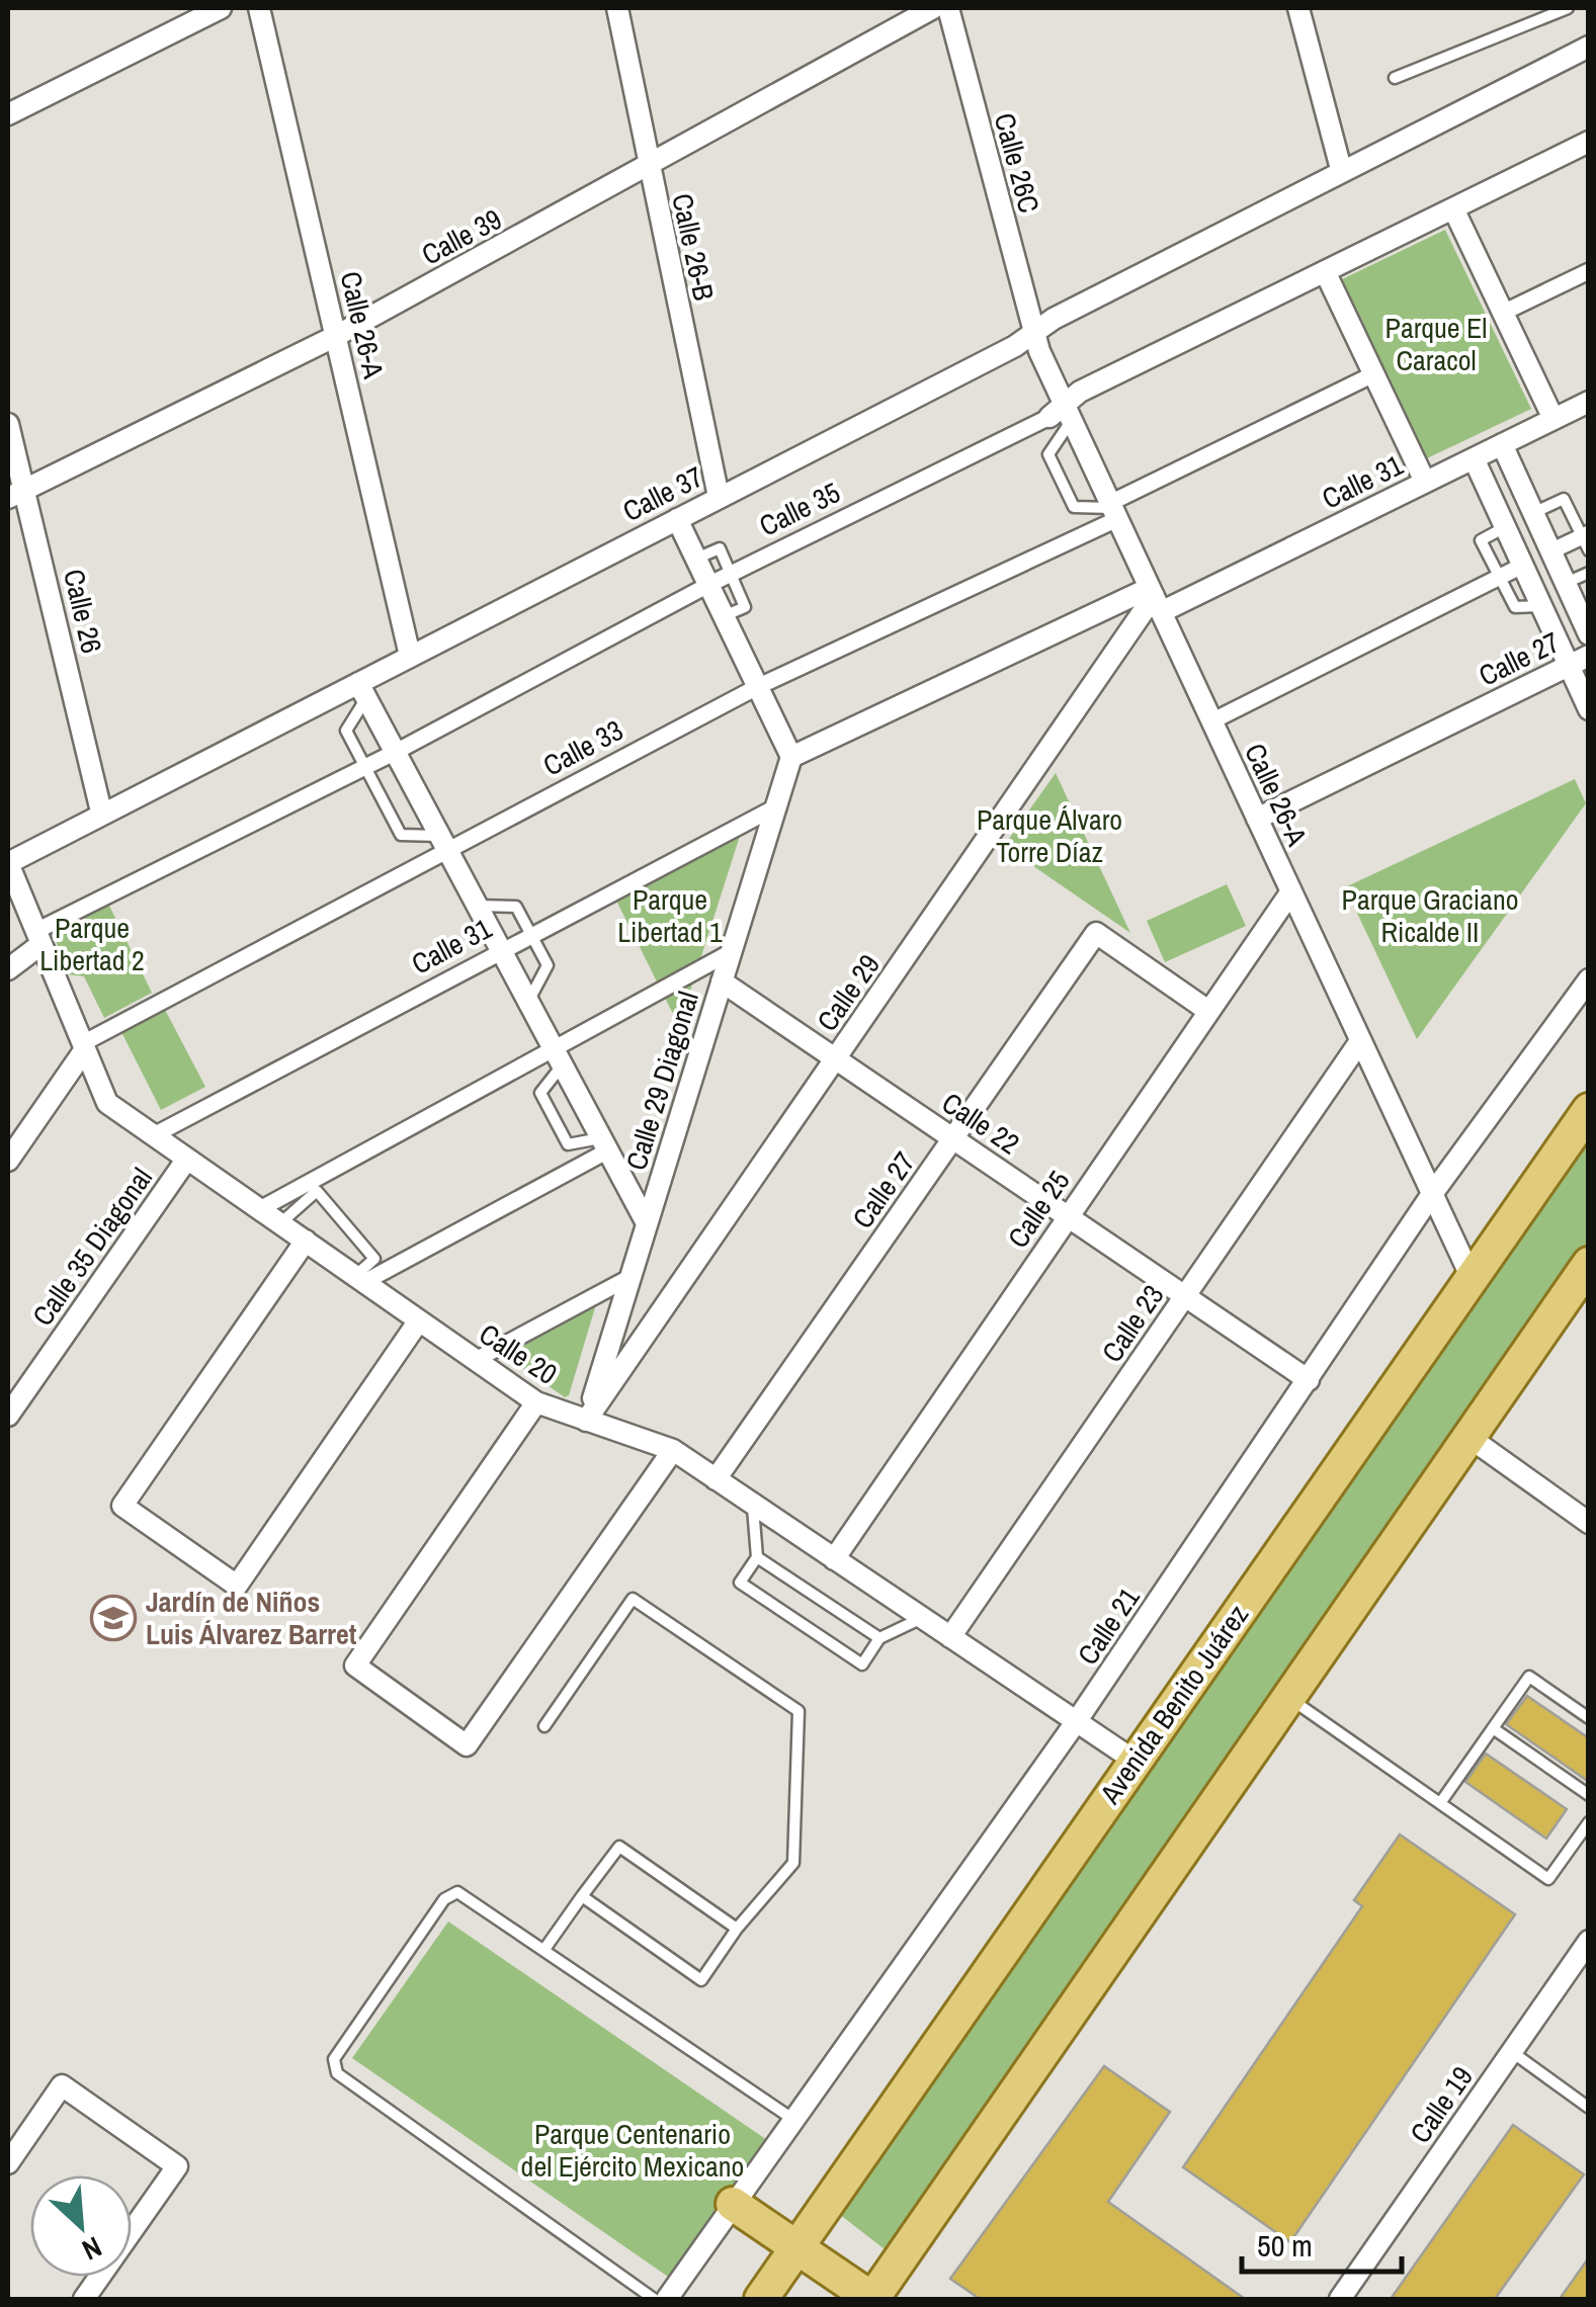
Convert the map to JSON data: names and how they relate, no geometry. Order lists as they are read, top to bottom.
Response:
{
  "streets": {
    "main road": ["Avenida Benito Juárez"],
    "street": [
      "Calle 26C",
      "Calle 39",
      "Calle 26-B",
      "Calle 26-A",
      "Calle 31",
      "Calle 37",
      "Calle 35",
      "Calle 26",
      "Calle 27",
      "Calle 33",
      "Calle 29",
      "Calle 29 Diagonal",
      "Calle 22",
      "Calle 25",
      "Calle 35 Diagonal",
      "Calle 23",
      "Calle 20",
      "Calle 21",
      "Calle 19"
    ]
  },
  "crossings": [
    ["Calle 26C", "Calle 26-A"],
    ["Calle 26C", "Calle 37"],
    ["Calle 39", "Calle 26-B"],
    ["Calle 39", "Calle 26-A"],
    ["Calle 39", "Calle 26"],
    ["Calle 26-B", "Calle 37"],
    ["Calle 26-A", "Calle 31"],
    ["Calle 26-A", "Calle 37"],
    ["Calle 26-A", "Calle 35"],
    ["Calle 26-A", "Calle 27"],
    ["Calle 26-A", "Calle 33"],
    ["Calle 26-A", "Calle 29"],
    ["Calle 26-A", "Calle 25"],
    ["Calle 26-A", "Calle 23"],
    ["Calle 26-A", "Calle 21"],
    ["Calle 26-A", "Avenida Benito Juárez"],
    ["Calle 31", "Calle 29"],
    ["Calle 31", "Calle 29 Diagonal"],
    ["Calle 31", "Calle 20"],
    ["Calle 37", "Calle 26"],
    ["Calle 37", "Calle 20"],
    ["Calle 35", "Calle 20"],
    ["Calle 27", "Calle 22"],
    ["Calle 27", "Calle 25"],
    ["Calle 27", "Calle 20"],
    ["Calle 33", "Calle 20"],
    ["Calle 29", "Calle 29 Diagonal"],
    ["Calle 29", "Calle 22"],
    ["Calle 29", "Calle 20"],
    ["Calle 29 Diagonal", "Calle 22"],
    ["Calle 29 Diagonal", "Calle 20"],
    ["Calle 22", "Calle 25"],
    ["Calle 22", "Calle 23"],
    ["Calle 22", "Calle 21"],
    ["Calle 25", "Calle 20"],
    ["Calle 35 Diagonal", "Calle 20"],
    ["Calle 23", "Calle 20"],
    ["Calle 20", "Calle 21"],
    ["Calle 20", "Avenida Benito Juárez"]
  ],
  "parks": [
    "Parque El Caracol",
    "Parque Álvaro Torre Díaz",
    "Parque Libertad 1",
    "Parque Graciano Ricalde II",
    "Parque Libertad 2",
    "Parque Centenario del Ejército Mexicano"
  ],
  "places": {
    "school or university": ["Jardín de Niños Luis Álvarez Barret"]
  },
  "scale_bar": "50 m",
  "north": "bottom right"
}
